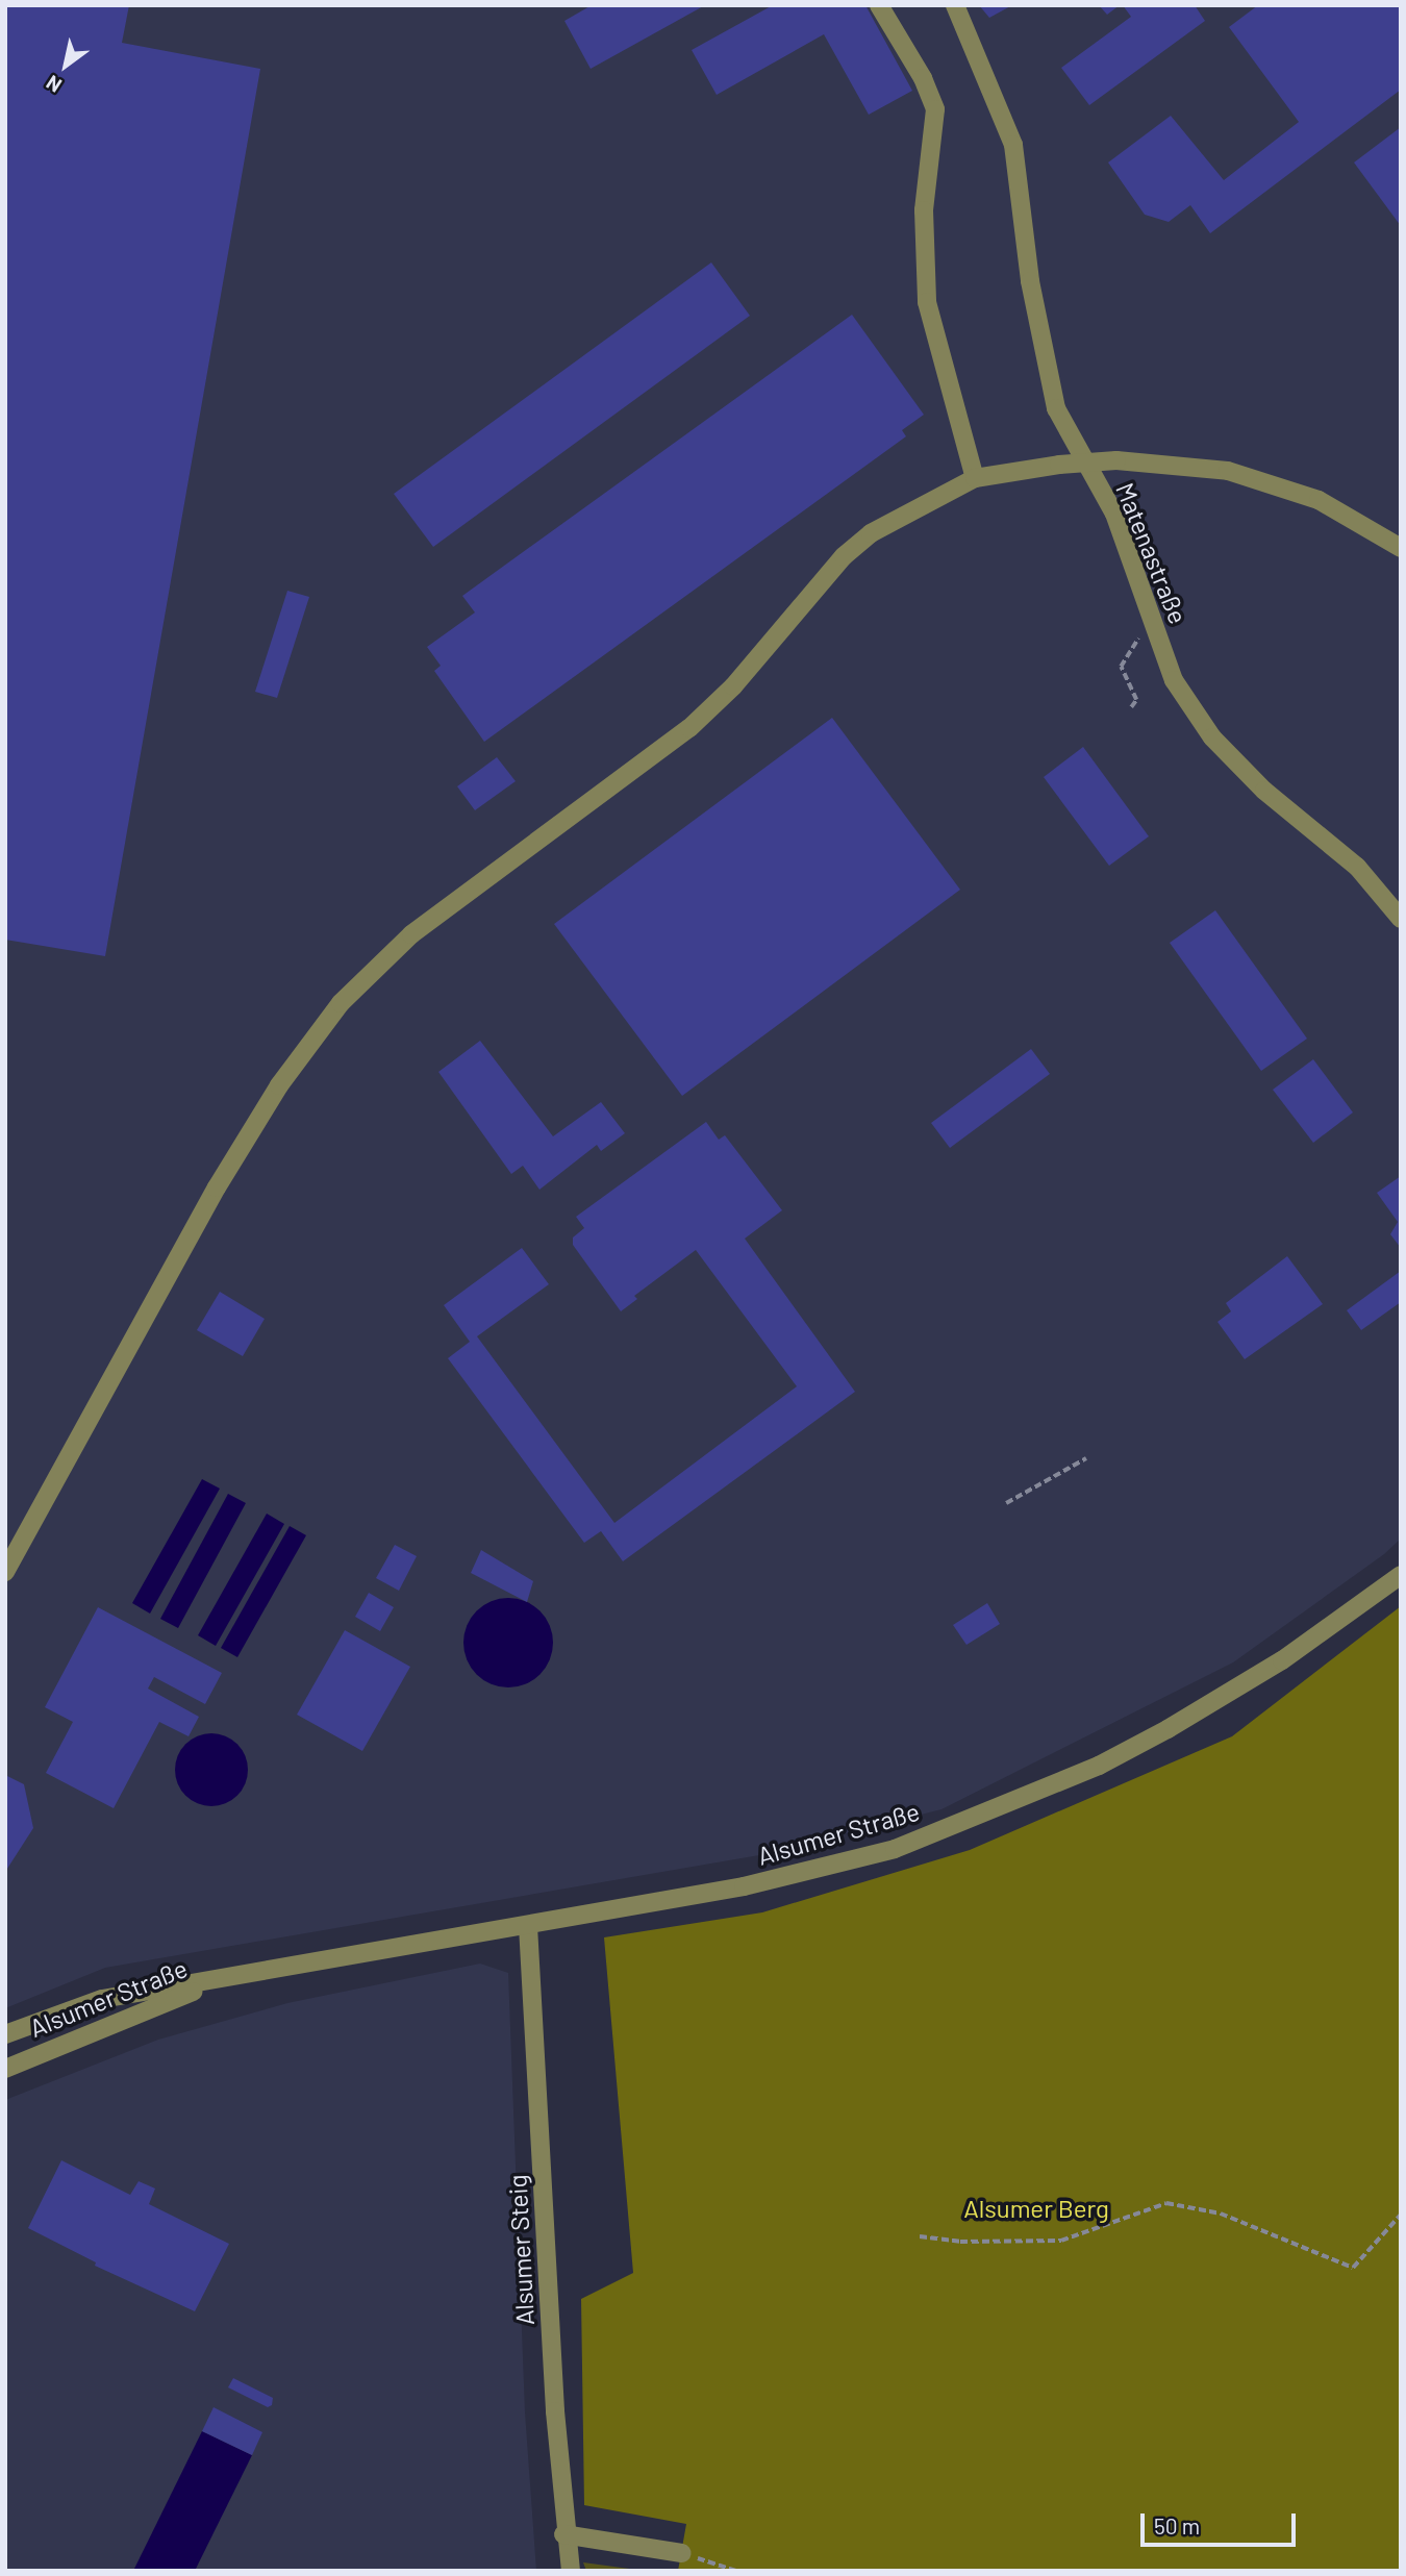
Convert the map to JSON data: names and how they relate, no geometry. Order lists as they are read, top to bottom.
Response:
{
  "streets": {
    "street": ["Matenastraße", "Alsumer Straße", "Alsumer Steig"]
  },
  "crossings": [
    ["Alsumer Straße", "Alsumer Steig"]
  ],
  "parks": ["Alsumer Berg"],
  "scale_bar": "50 m",
  "north": "bottom left"
}
